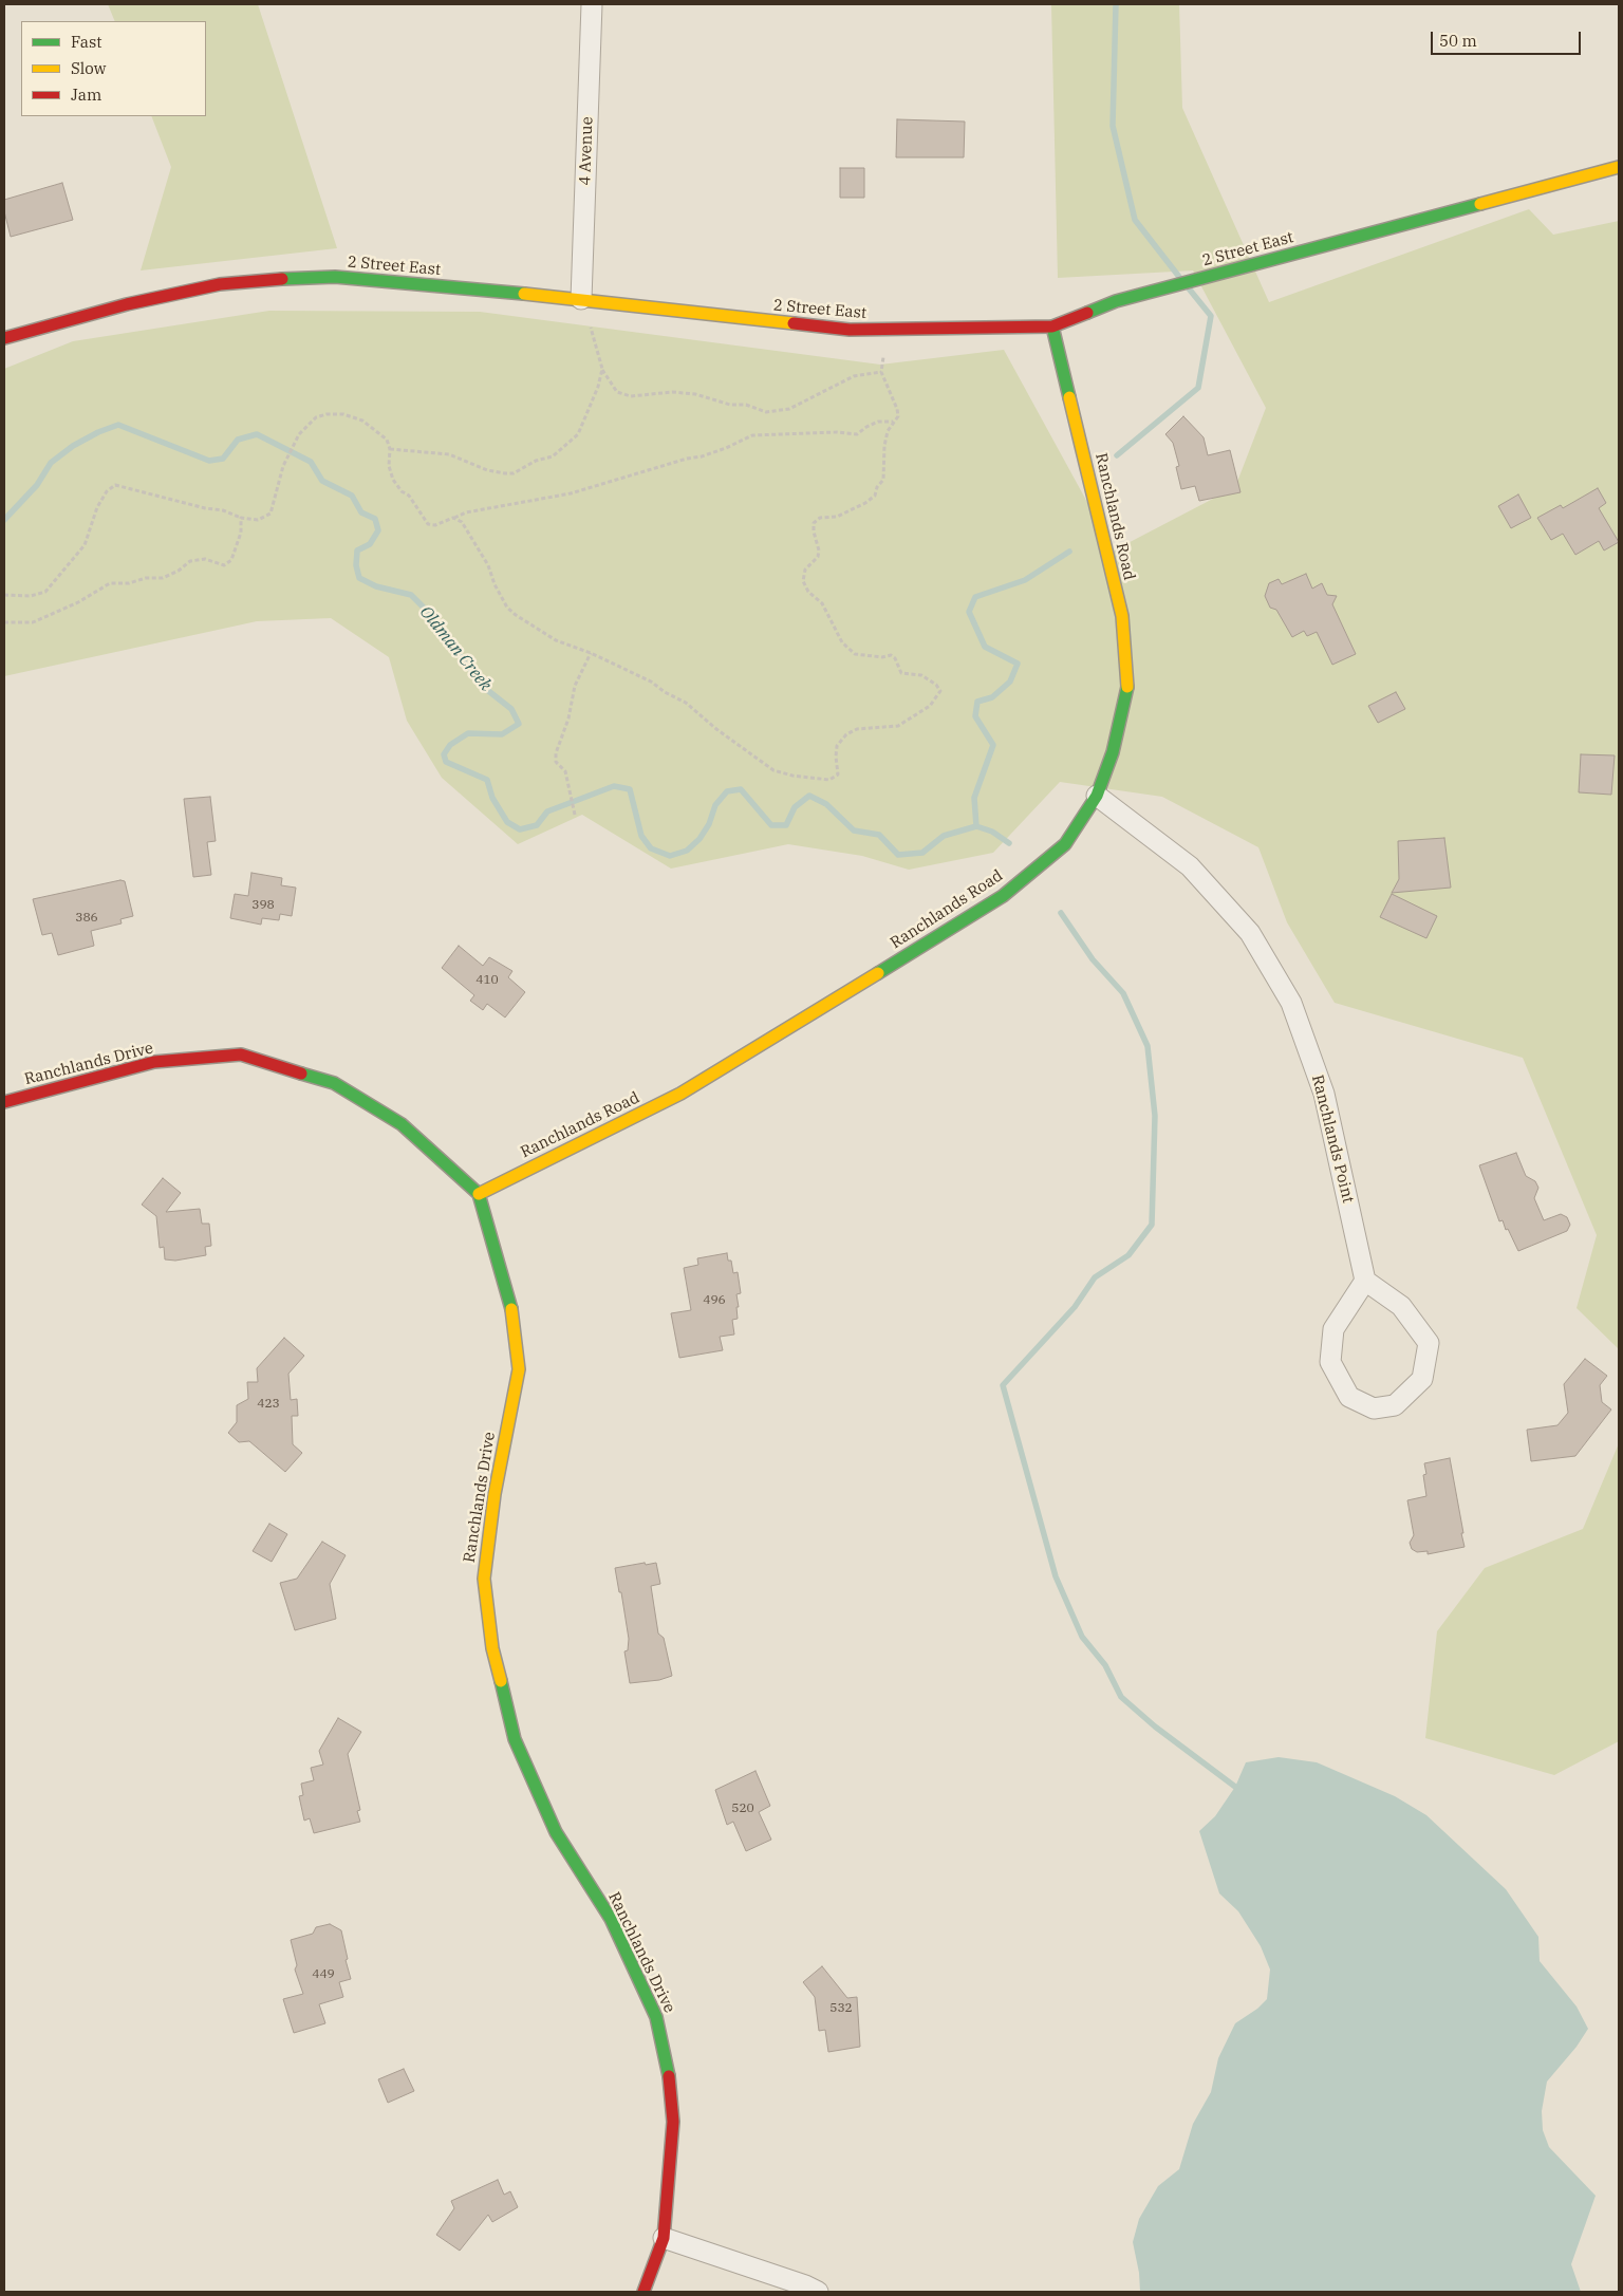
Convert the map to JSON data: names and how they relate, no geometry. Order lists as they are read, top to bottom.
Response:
{
  "streets": {
    "street": [
      "4 Avenue",
      "2 Street East",
      "Ranchlands Road",
      "Ranchlands Drive",
      "Ranchlands Point"
    ]
  },
  "crossings": [
    ["4 Avenue", "2 Street East"],
    ["2 Street East", "Ranchlands Road"],
    ["Ranchlands Road", "Ranchlands Drive"],
    ["Ranchlands Road", "Ranchlands Point"]
  ],
  "water": ["Oldman Creek"],
  "house_numbers": [
    "398",
    "386",
    "410",
    "496",
    "423",
    "520",
    "449",
    "532"
  ],
  "legend": ["Fast", "Slow", "Jam"],
  "scale_bar": "50 m"
}
